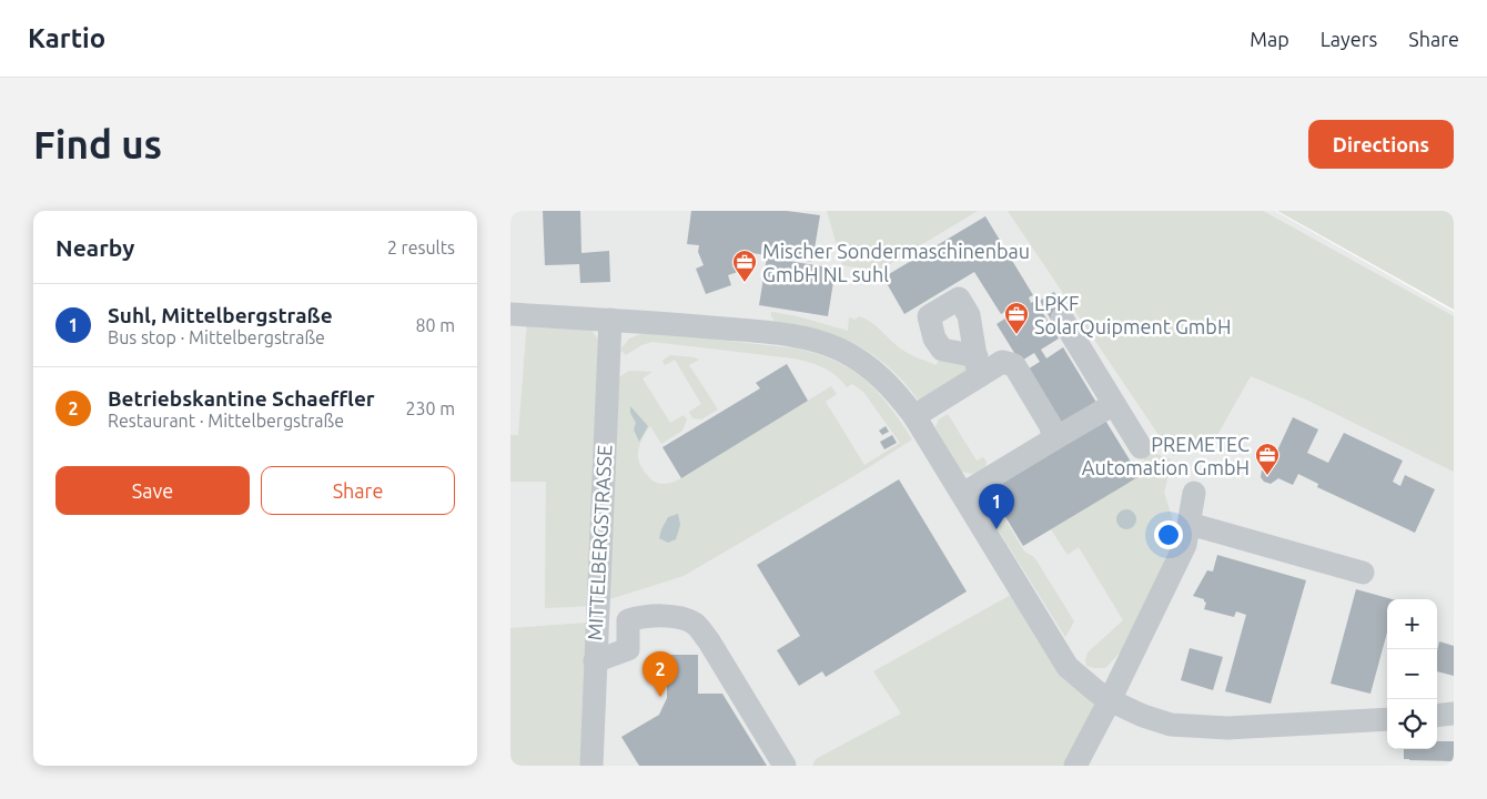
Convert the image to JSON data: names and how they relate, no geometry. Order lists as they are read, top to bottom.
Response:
{
  "streets": {
    "street": ["MITTELBERGSTRASSE"]
  },
  "places": {
    "office": ["Mischer Sondermaschinenbau GmbH NL suhl", "LPKF SolarQuipment GmbH", "PREMETEC Automation GmbH"]
  },
  "page": {
    "header": "Kartio",
    "nav": ["Map", "Layers", "Share"],
    "buttons": [
      "Directions",
      ["Save", "Share"]
    ],
    "title": "Find us",
    "heading": ["Nearby", "2 results"],
    "list": [
      {
        "mark": "1",
        "name": "Suhl, Mittelbergstraße",
        "note": "Bus stop · Mittelbergstraße",
        "value": "80 m"
      },
      {
        "mark": "2",
        "name": "Betriebskantine Schaeffler",
        "note": "Restaurant · Mittelbergstraße",
        "value": "230 m"
      }
    ],
    "pins": ["1", "2"],
    "map_buttons": ["+", "−"]
  }
}
